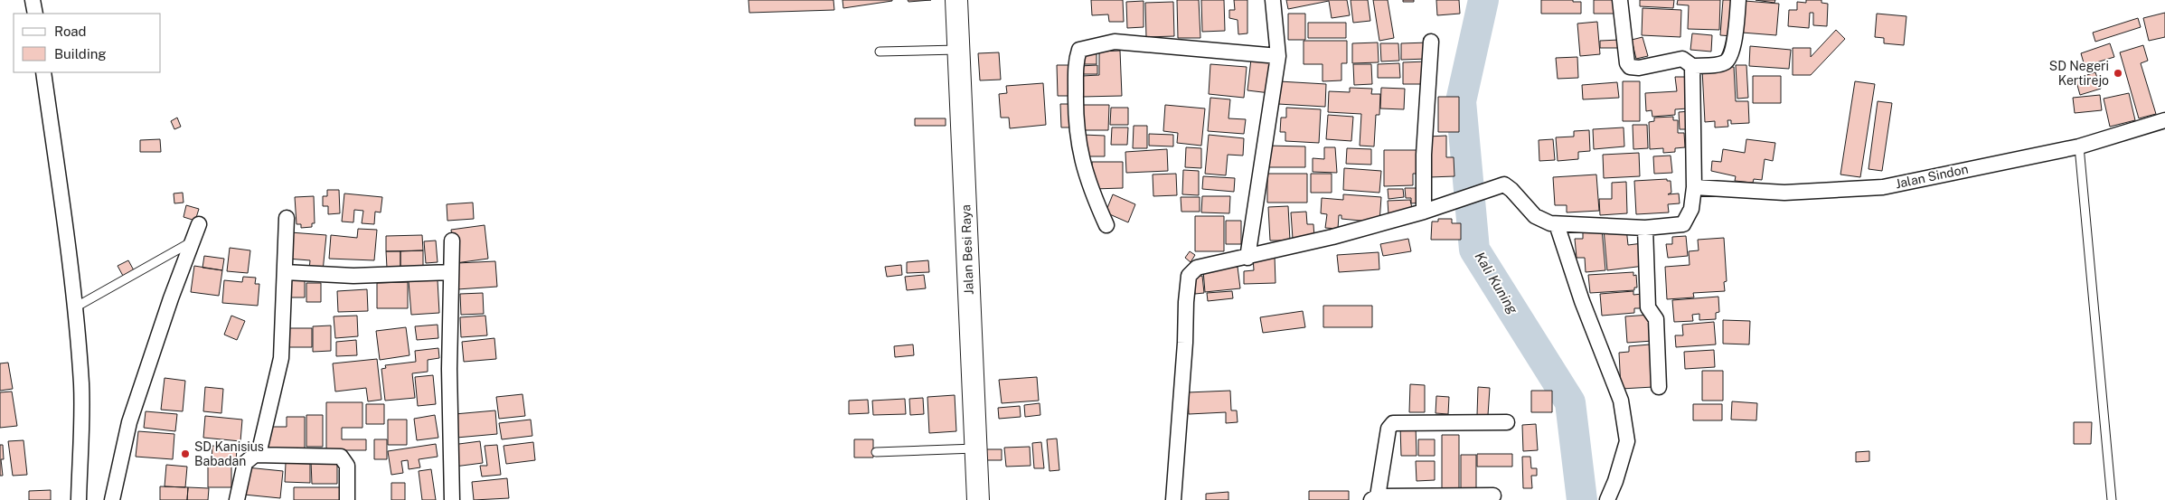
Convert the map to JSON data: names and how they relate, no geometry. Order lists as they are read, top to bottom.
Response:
{
  "streets": {
    "main road": ["Jalan Besi Raya"],
    "street": ["Jalan Sindon"]
  },
  "water": ["Kali Kuning"],
  "places": ["SD Negeri Kertirejo", "SD Kanisius Babadan"],
  "legend": ["Road", "Building"]
}
